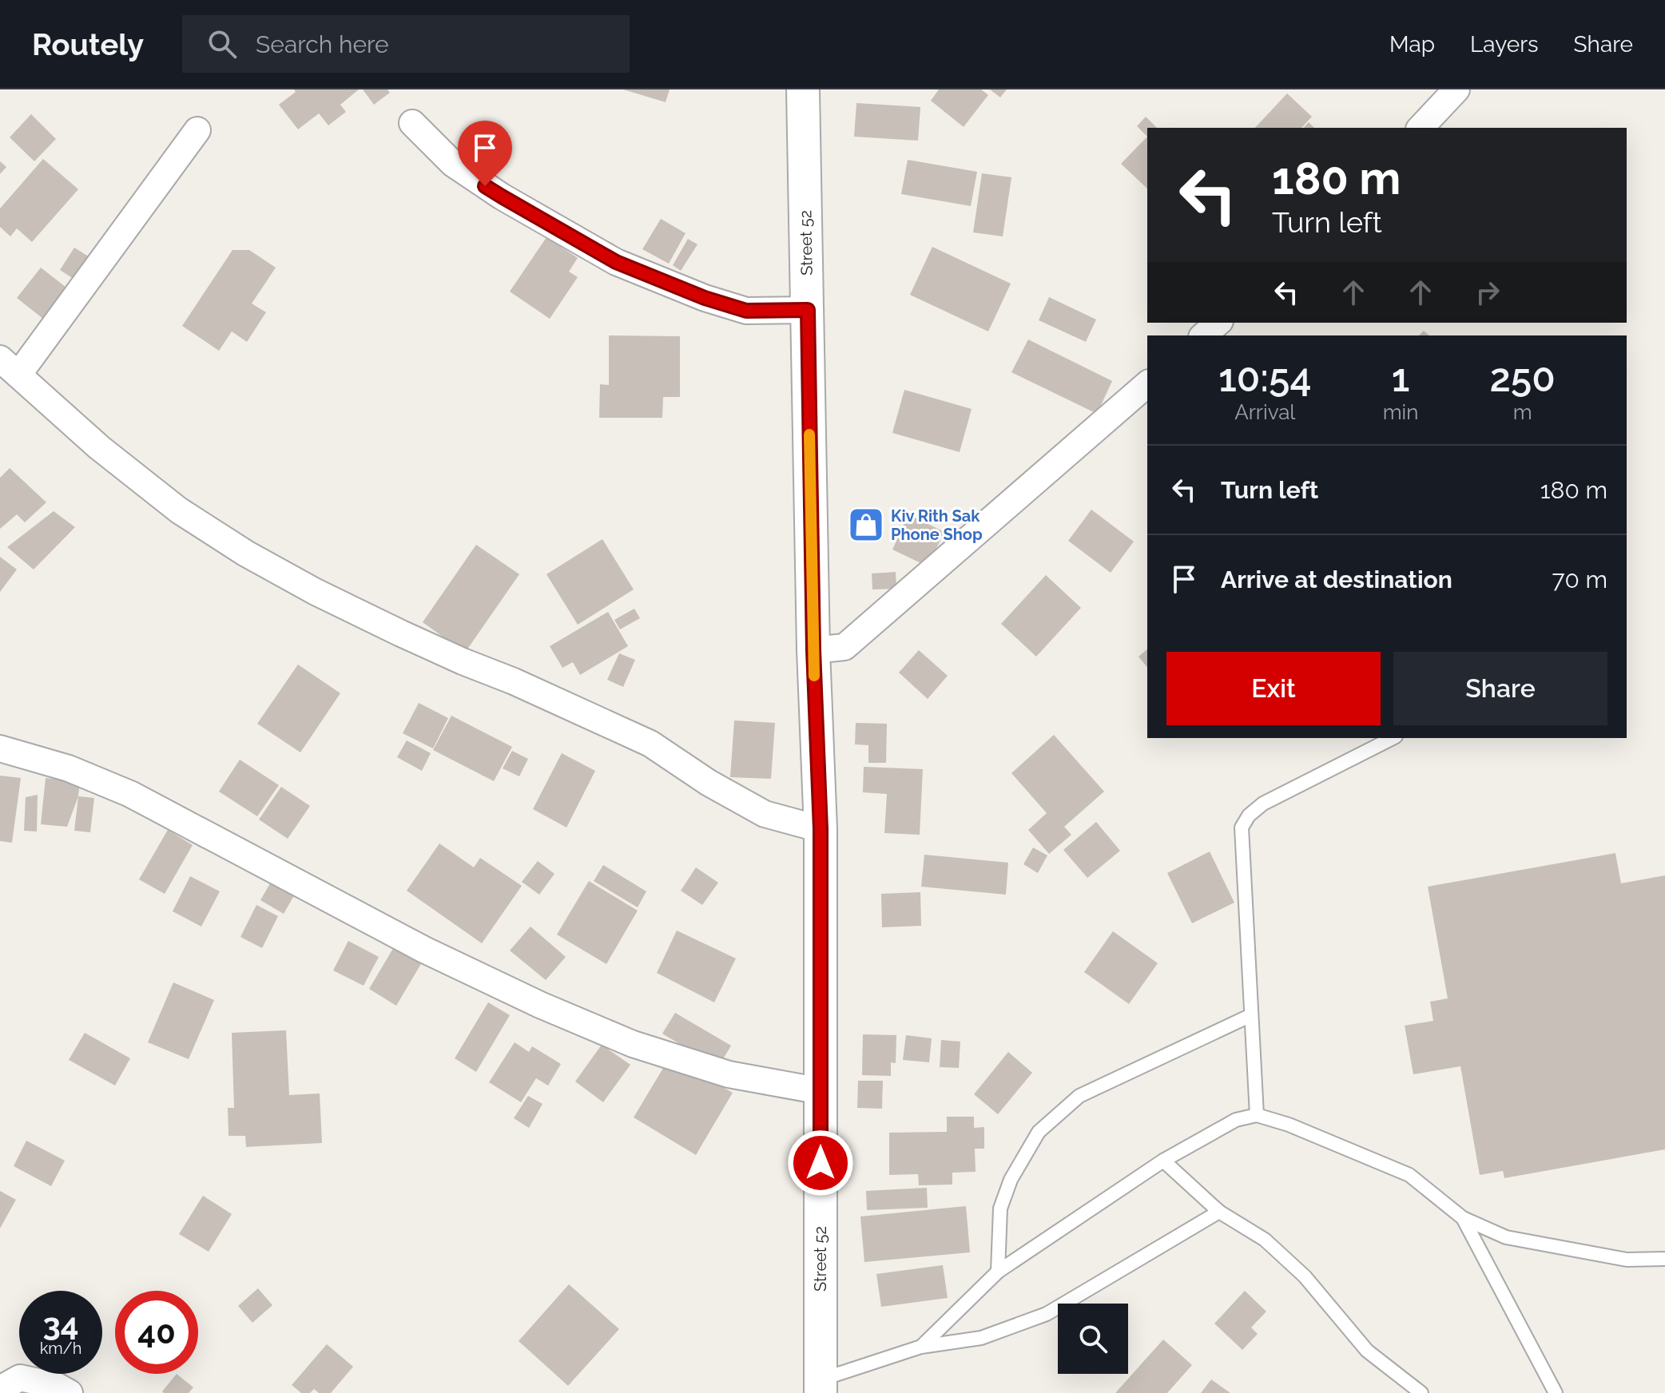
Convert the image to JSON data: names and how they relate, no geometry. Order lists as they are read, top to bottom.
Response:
{
  "streets": {
    "street": ["Street 52"]
  },
  "places": {
    "shop": ["Kiv Rith Sak Phone Shop"]
  },
  "page": {
    "header": "Routely",
    "search": "Search here",
    "nav": ["Map", "Layers", "Share"],
    "turn": ["180 m", "Turn left"],
    "eta": [
      "10:54",
      "Arrival",
      "1",
      "min",
      "250",
      "m"
    ],
    "list": [
      {
        "name": "Turn left",
        "value": "180 m"
      },
      {
        "name": "Arrive at destination",
        "value": "70 m"
      }
    ],
    "buttons": ["Exit", "Share"],
    "speed": "34 km/h",
    "limit": "40"
  }
}
